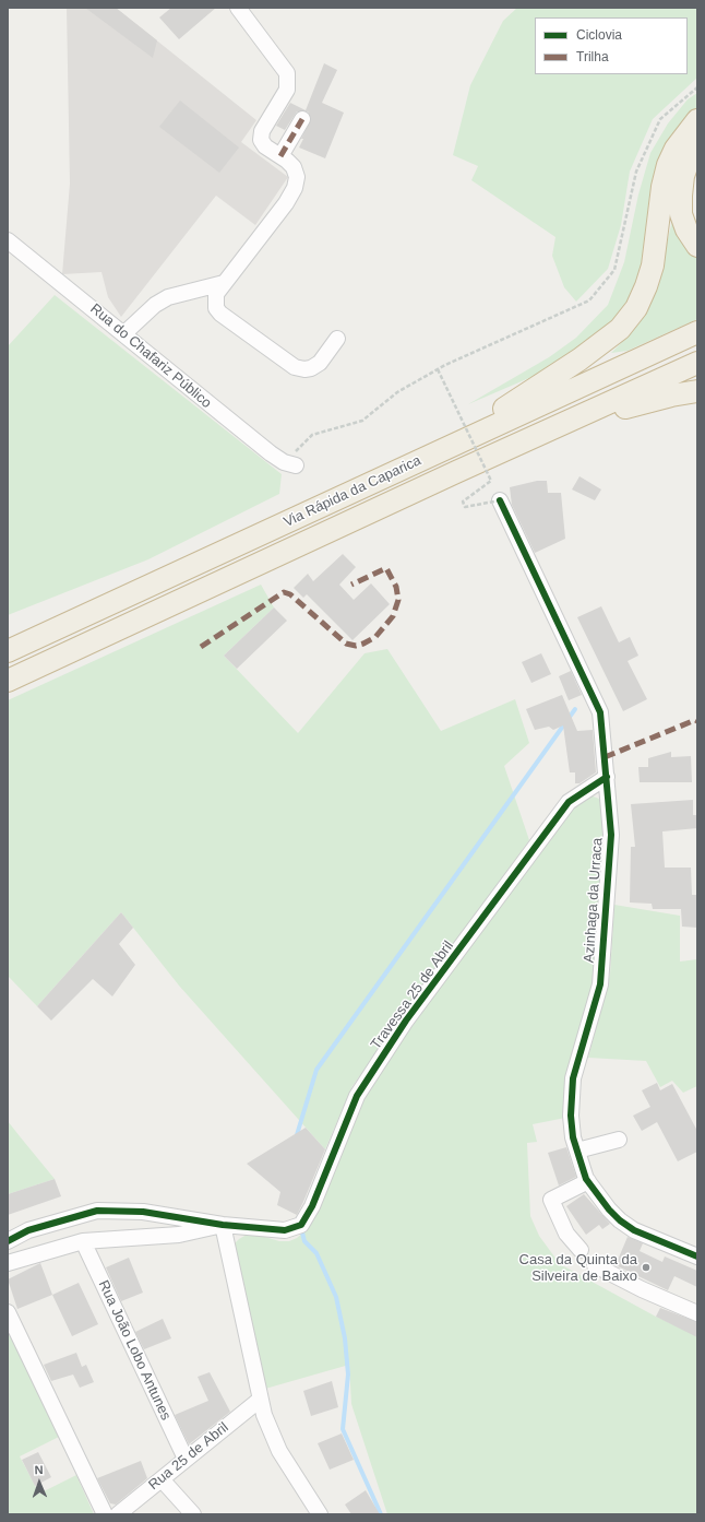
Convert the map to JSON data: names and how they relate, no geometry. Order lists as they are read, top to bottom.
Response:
{
  "streets": {
    "highway": ["Via Rápida da Caparica"],
    "street": [
      "Rua do Chafariz Público",
      "Azinhaga da Urraca",
      "Travessa 25 de Abril",
      "Rua João Lobo Antunes",
      "Rua 25 de Abril"
    ]
  },
  "crossings": [
    ["Azinhaga da Urraca", "Travessa 25 de Abril"],
    ["Rua João Lobo Antunes", "Rua 25 de Abril"]
  ],
  "places": ["Casa da Quinta da Silveira de Baixo"],
  "legend": ["Ciclovia", "Trilha"],
  "north": "top"
}
